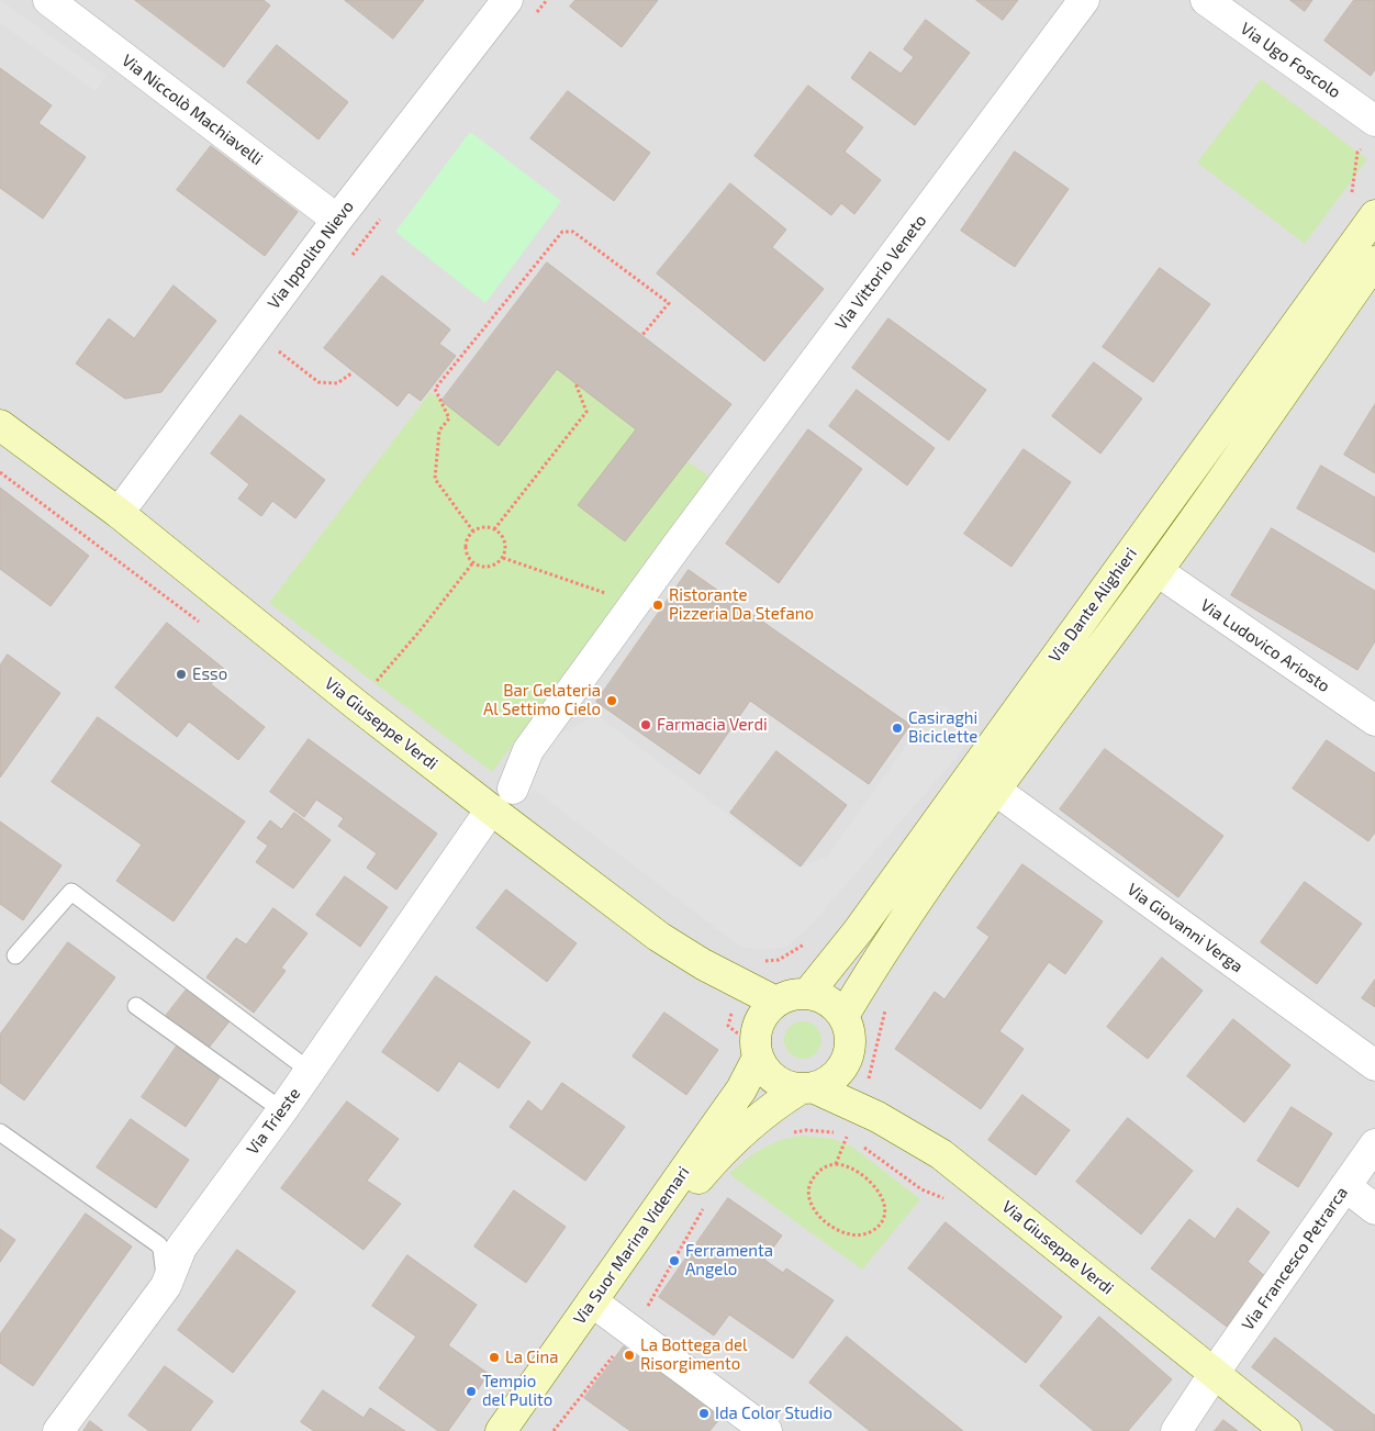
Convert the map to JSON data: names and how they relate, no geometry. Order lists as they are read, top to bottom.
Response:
{
  "streets": {
    "street": [
      "Via Ugo Foscolo",
      "Via Niccolò Machiavelli",
      "Via Ippolito Nievo",
      "Via Vittorio Veneto",
      "Via Dante Alighieri",
      "Via Ludovico Ariosto",
      "Via Giuseppe Verdi",
      "Via Giovanni Verga",
      "Via Trieste",
      "Via Suor Marina Videmari",
      "Via Francesco Petrarca"
    ]
  },
  "crossings": [
    ["Via Niccolò Machiavelli", "Via Ippolito Nievo"],
    ["Via Ippolito Nievo", "Via Giuseppe Verdi"],
    ["Via Dante Alighieri", "Via Ludovico Ariosto"],
    ["Via Dante Alighieri", "Via Giuseppe Verdi"],
    ["Via Dante Alighieri", "Via Giovanni Verga"],
    ["Via Dante Alighieri", "Via Suor Marina Videmari"],
    ["Via Giuseppe Verdi", "Via Trieste"],
    ["Via Giuseppe Verdi", "Via Suor Marina Videmari"],
    ["Via Giuseppe Verdi", "Via Francesco Petrarca"]
  ],
  "places": [
    "Ristorante Pizzeria Da Stefano",
    "Esso",
    "Bar Gelateria Al Settimo Cielo",
    "Farmacia Verdi",
    "Casiraghi Biciclette",
    "Ferramenta Angelo",
    "La Bottega del Risorgimento",
    "La Cina",
    "Tempio del Pulito",
    "Ida Color Studio"
  ]
}
